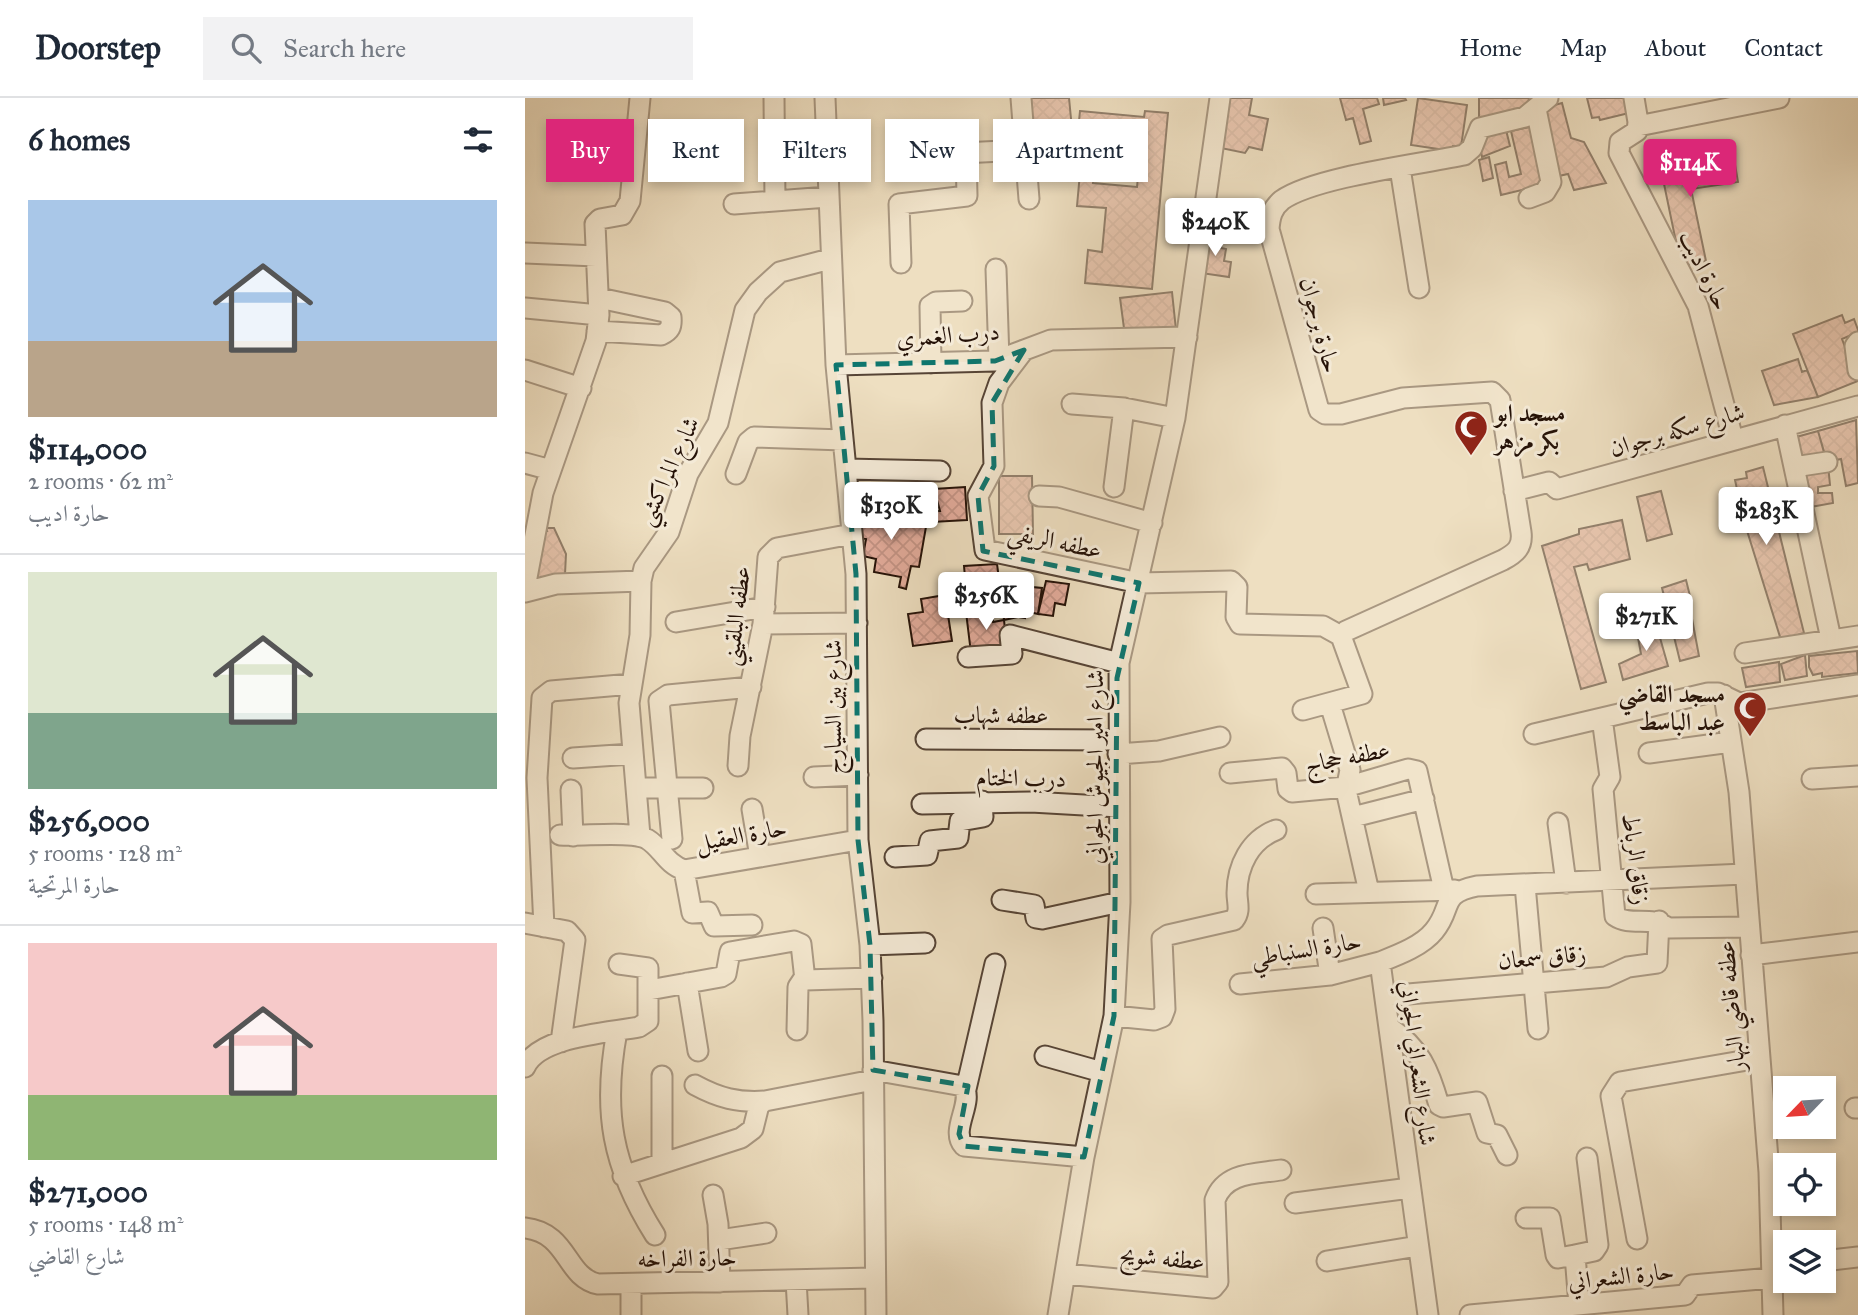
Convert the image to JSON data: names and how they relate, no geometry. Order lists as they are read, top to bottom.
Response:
{
  "streets": {
    "street": [
      "حارة اديب",
      "حارة برجوان",
      "درب الغمري",
      "شارع سكه برجوان",
      "شارع المراكشي",
      "عطفه الريفي",
      "عطفه البلقيني",
      "شارع بين السيارج",
      "عطفه شهاب",
      "عطفه حجاج",
      "شارع امير الجيوش الجواني",
      "درب الختام",
      "حارة العقيل",
      "زقاق الرباط",
      "حارة السنباطي",
      "زقاق سمعان",
      "عطفه قاضي البهار",
      "شارع الشعراني الجواني",
      "حارة الفراخه",
      "عطفه شويح",
      "حارة الشعراني"
    ]
  },
  "crossings": [
    ["حارة اديب", "شارع سكه برجوان"],
    ["حارة برجوان", "شارع سكه برجوان"],
    ["درب الغمري", "عطفه الريفي"],
    ["درب الغمري", "شارع بين السيارج"],
    ["درب الغمري", "شارع امير الجيوش الجواني"],
    ["شارع المراكشي", "شارع بين السيارج"],
    ["شارع المراكشي", "حارة العقيل"],
    ["عطفه الريفي", "شارع امير الجيوش الجواني"],
    ["عطفه البلقيني", "شارع بين السيارج"],
    ["شارع بين السيارج", "حارة العقيل"],
    ["شارع بين السيارج", "حارة الفراخه"],
    ["عطفه شهاب", "شارع امير الجيوش الجواني"],
    ["شارع امير الجيوش الجواني", "درب الختام"],
    ["شارع امير الجيوش الجواني", "عطفه شويح"],
    ["زقاق الرباط", "زقاق سمعان"],
    ["زقاق الرباط", "عطفه قاضي البهار"],
    ["حارة السنباطي", "شارع الشعراني الجواني"],
    ["زقاق سمعان", "شارع الشعراني الجواني"]
  ],
  "places": {
    "mosque": ["مسجد ابو بكر مزهر", "مسجد القاضي عبد الباسط"]
  },
  "north": "bottom left",
  "page": {
    "header": "Doorstep",
    "search": "Search here",
    "nav": [
      "Home",
      "Map",
      "About",
      "Contact"
    ],
    "heading": "6 homes",
    "chip": [
      "Buy",
      "Rent",
      "Filters",
      "New",
      "Apartment"
    ],
    "price": [
      "$114K",
      "$240K",
      "$130K",
      "$283K",
      "$256K",
      "$271K"
    ],
    "list": [
      {
        "name": "$114,000",
        "note": "2 rooms · 62 m² · حارة اديب"
      },
      {
        "name": "$256,000",
        "note": "5 rooms · 128 m² · حارة المرتحية"
      },
      {
        "name": "$271,000",
        "note": "5 rooms · 148 m² · شارع القاضي"
      }
    ]
  }
}
